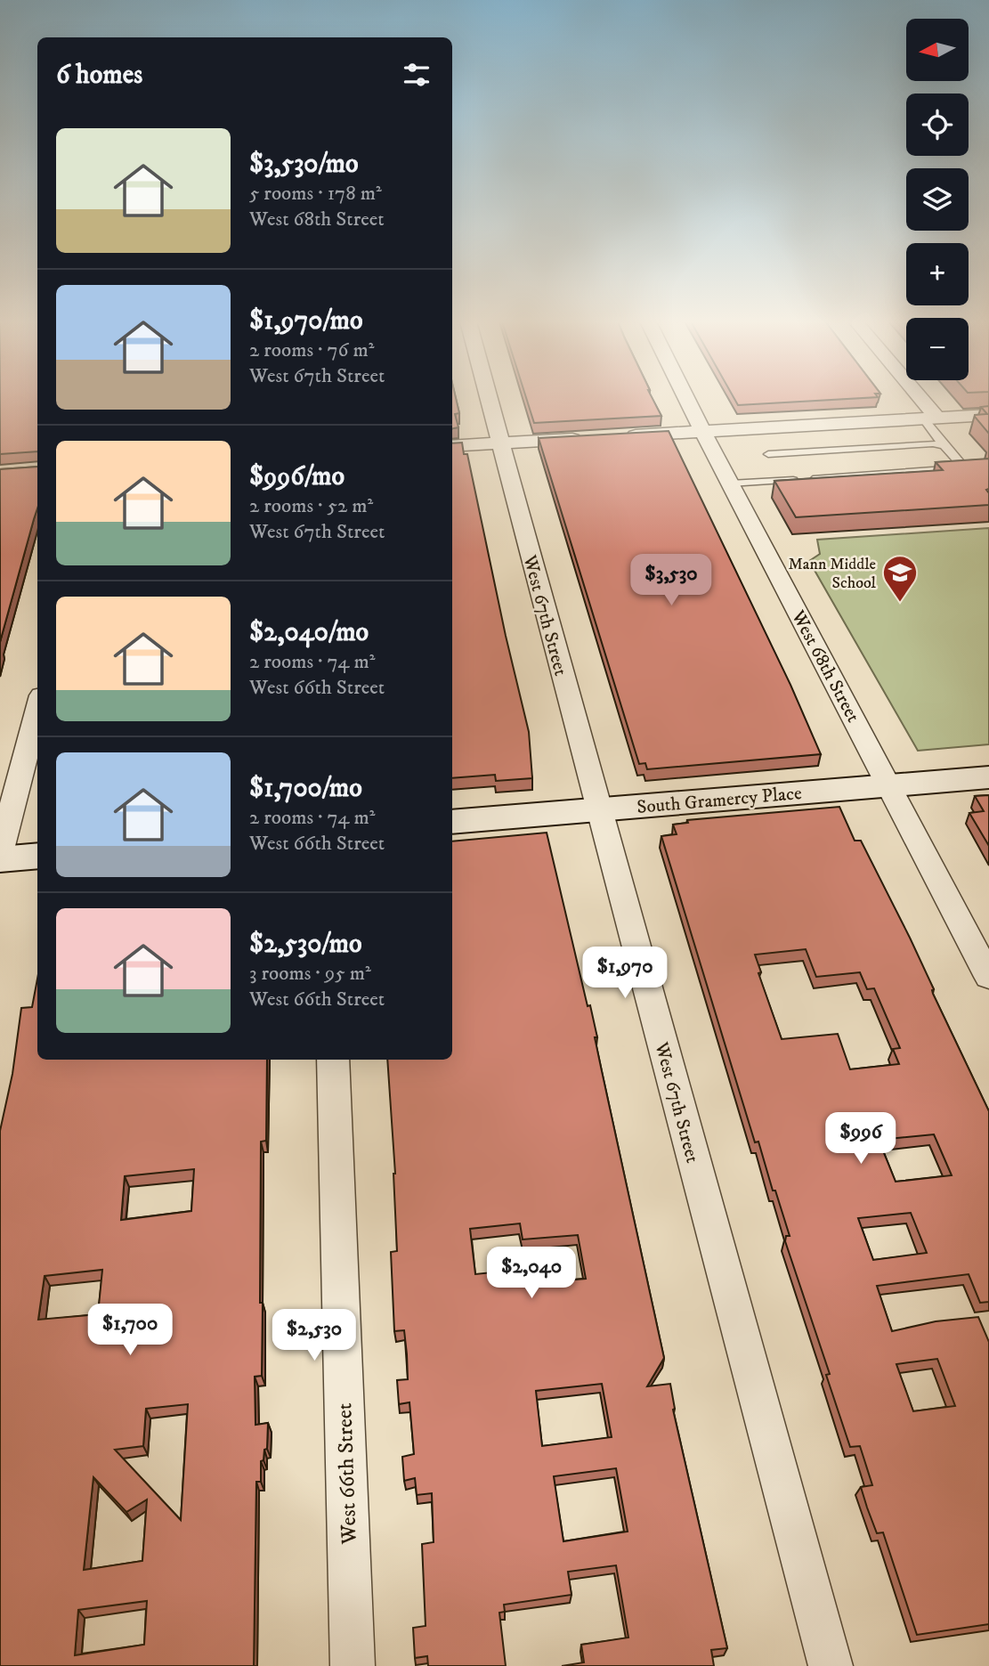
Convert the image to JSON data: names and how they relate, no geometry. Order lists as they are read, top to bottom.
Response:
{
  "streets": {
    "street": [
      "West 67th Street",
      "West 68th Street",
      "South Gramercy Place",
      "West 66th Street"
    ]
  },
  "crossings": [
    ["West 67th Street", "South Gramercy Place"],
    ["West 68th Street", "South Gramercy Place"]
  ],
  "places": {
    "school or university": ["Mann Middle School"]
  },
  "north": "left",
  "page": {
    "map_buttons": ["+", "−"],
    "heading": "6 homes",
    "list": [
      {
        "name": "$3,530/mo",
        "note": "5 rooms · 178 m² · West 68th Street"
      },
      {
        "name": "$1,970/mo",
        "note": "2 rooms · 76 m² · West 67th Street"
      },
      {
        "name": "$996/mo",
        "note": "2 rooms · 52 m² · West 67th Street"
      },
      {
        "name": "$2,040/mo",
        "note": "2 rooms · 74 m² · West 66th Street"
      },
      {
        "name": "$1,700/mo",
        "note": "2 rooms · 74 m² · West 66th Street"
      },
      {
        "name": "$2,530/mo",
        "note": "3 rooms · 95 m² · West 66th Street"
      }
    ],
    "price": [
      "$3,530",
      "$1,970",
      "$996",
      "$2,040",
      "$1,700",
      "$2,530"
    ]
  }
}
